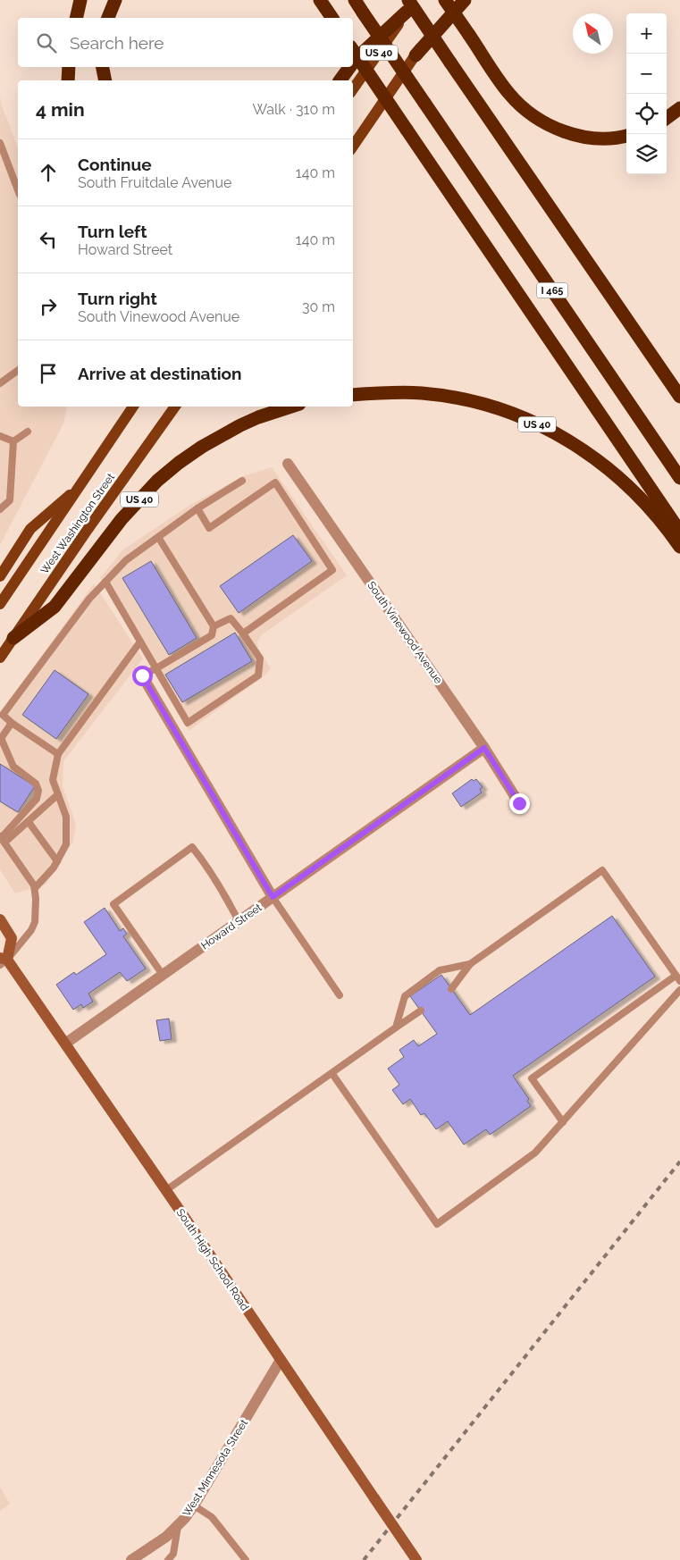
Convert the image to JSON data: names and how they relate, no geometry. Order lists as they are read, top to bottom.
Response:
{
  "streets": {
    "highway": ["US 40", "I 465"],
    "main road": ["West Washington Street"],
    "street": [
      "South Vinewood Avenue",
      "Howard Street",
      "South High School Road",
      "West Minnesota Street"
    ]
  },
  "crossings": [
    ["US 40", "West Washington Street"],
    ["South Vinewood Avenue", "Howard Street"],
    ["Howard Street", "South High School Road"],
    ["South High School Road", "West Minnesota Street"]
  ],
  "north": "top left",
  "page": {
    "map_buttons": ["+", "−"],
    "search": "Search here",
    "heading": ["4 min", "Walk · 310 m"],
    "list": [
      ["Continue", "South Fruitdale Avenue", "140 m"],
      ["Turn left", "Howard Street", "140 m"],
      ["Turn right", "South Vinewood Avenue", "30 m"],
      "Arrive at destination"
    ]
  }
}
